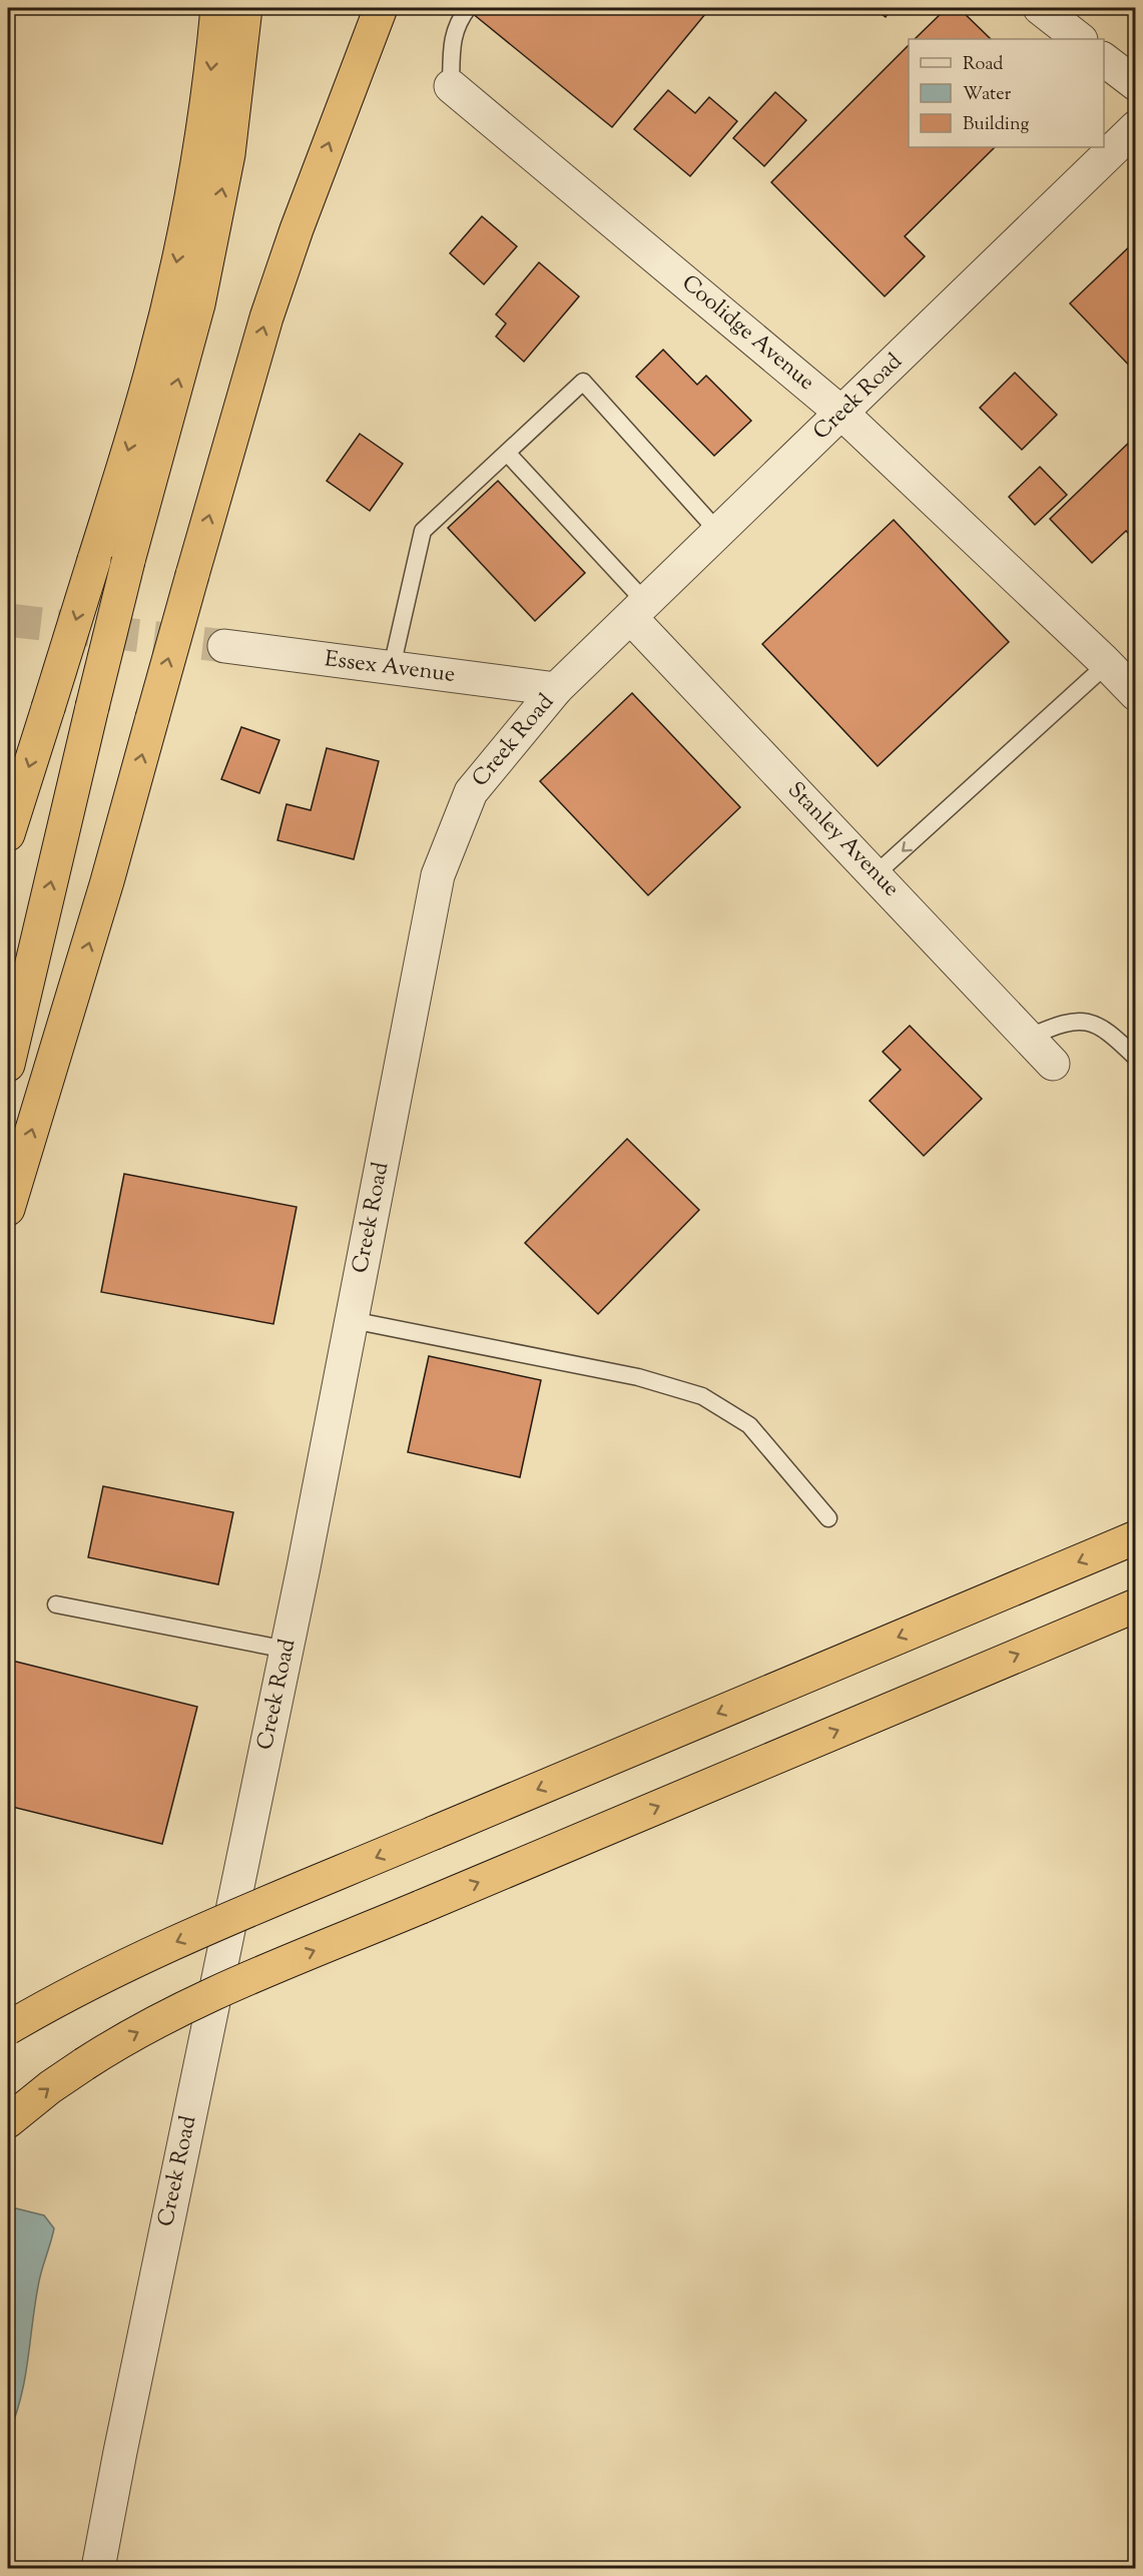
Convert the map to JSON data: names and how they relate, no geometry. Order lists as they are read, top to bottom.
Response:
{
  "streets": {
    "street": [
      "Coolidge Avenue",
      "Creek Road",
      "Essex Avenue",
      "Stanley Avenue"
    ]
  },
  "crossings": [
    ["Coolidge Avenue", "Creek Road"],
    ["Creek Road", "Essex Avenue"],
    ["Creek Road", "Stanley Avenue"]
  ],
  "legend": ["Road", "Water", "Building"]
}
